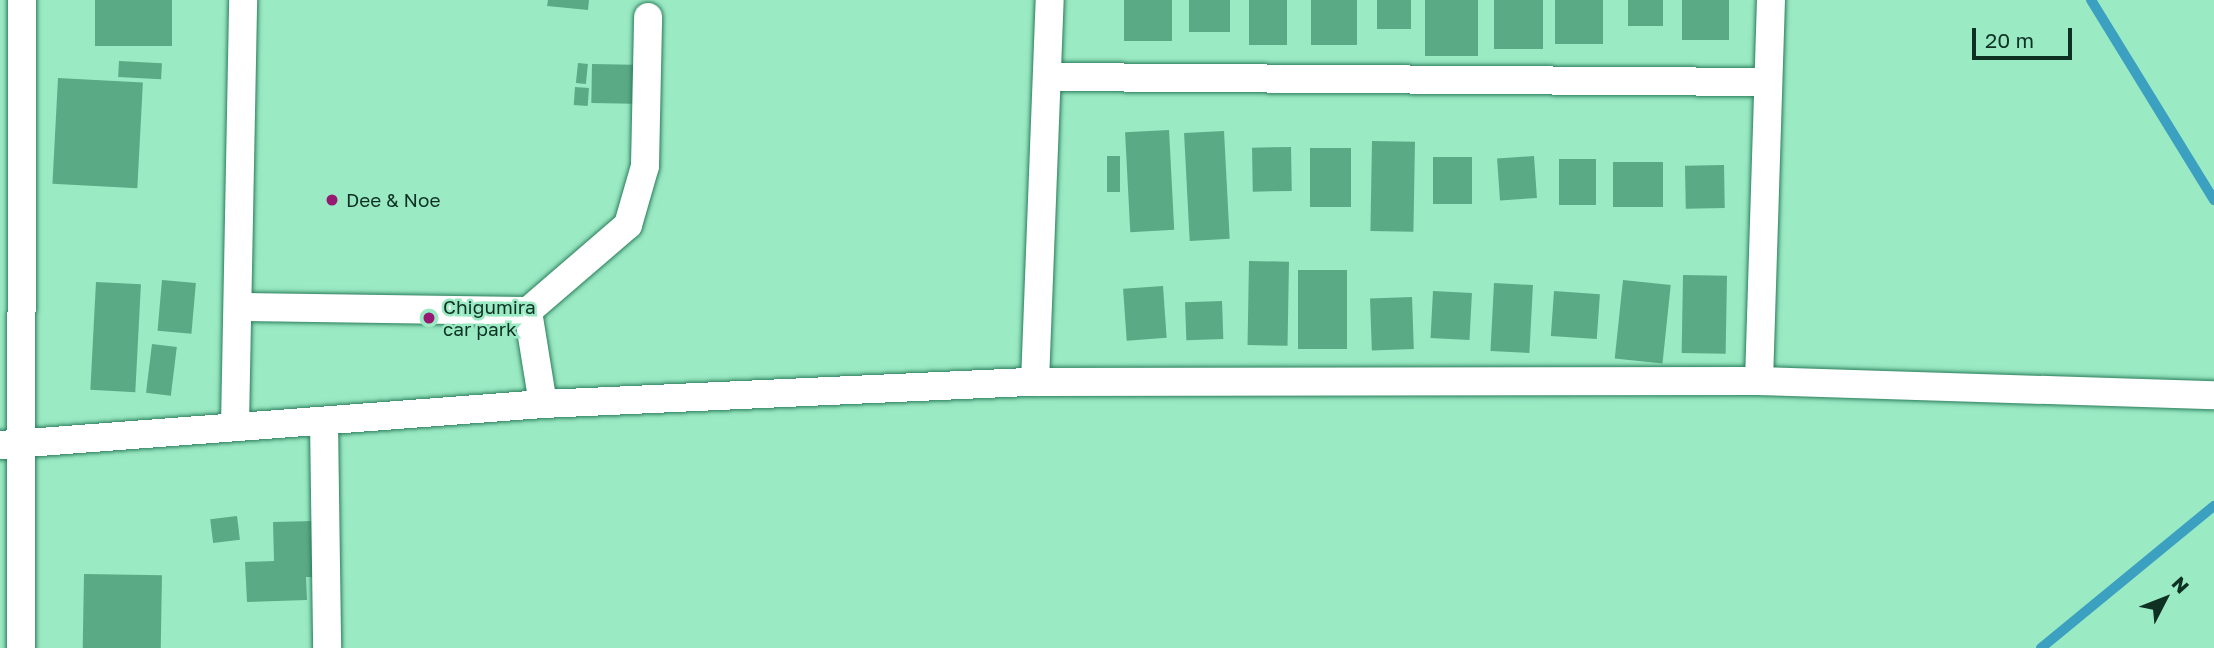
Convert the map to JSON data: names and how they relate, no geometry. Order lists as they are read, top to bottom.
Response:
{
  "places": ["Dee & Noe", "Chigumira car park"],
  "scale_bar": "20 m",
  "north": "top right"
}
